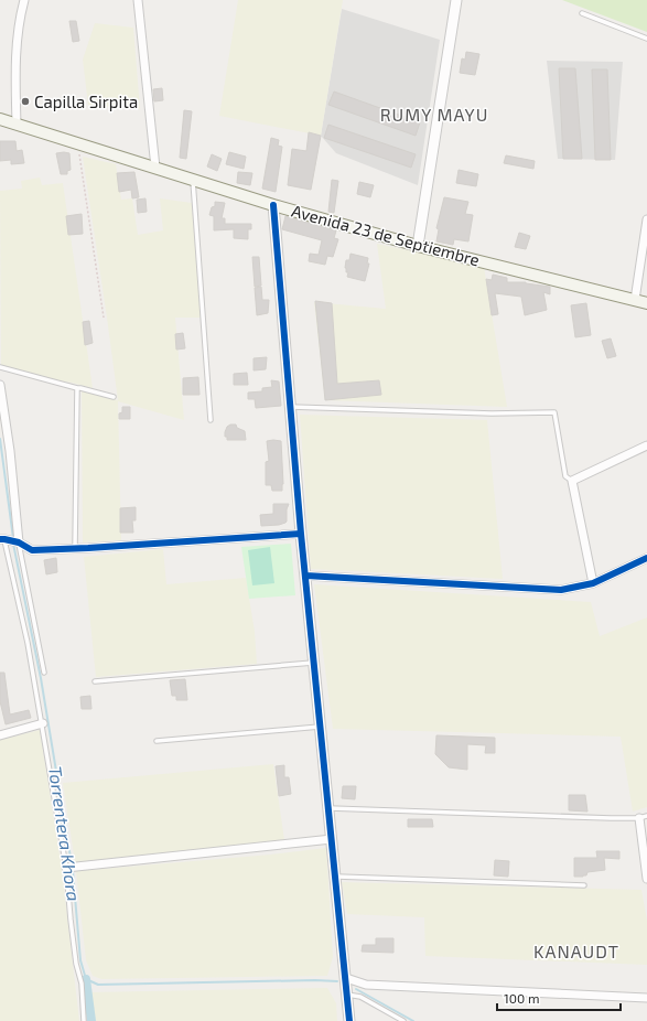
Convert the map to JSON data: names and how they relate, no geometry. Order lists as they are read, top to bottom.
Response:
{
  "streets": {
    "main road": ["Avenida 23 de Septiembre"]
  },
  "districts": ["RUMY MAYU", "KANAUDT"],
  "water": ["Torrentera Khora"],
  "places": ["Capilla Sirpita"],
  "scale_bar": "100 m"
}
